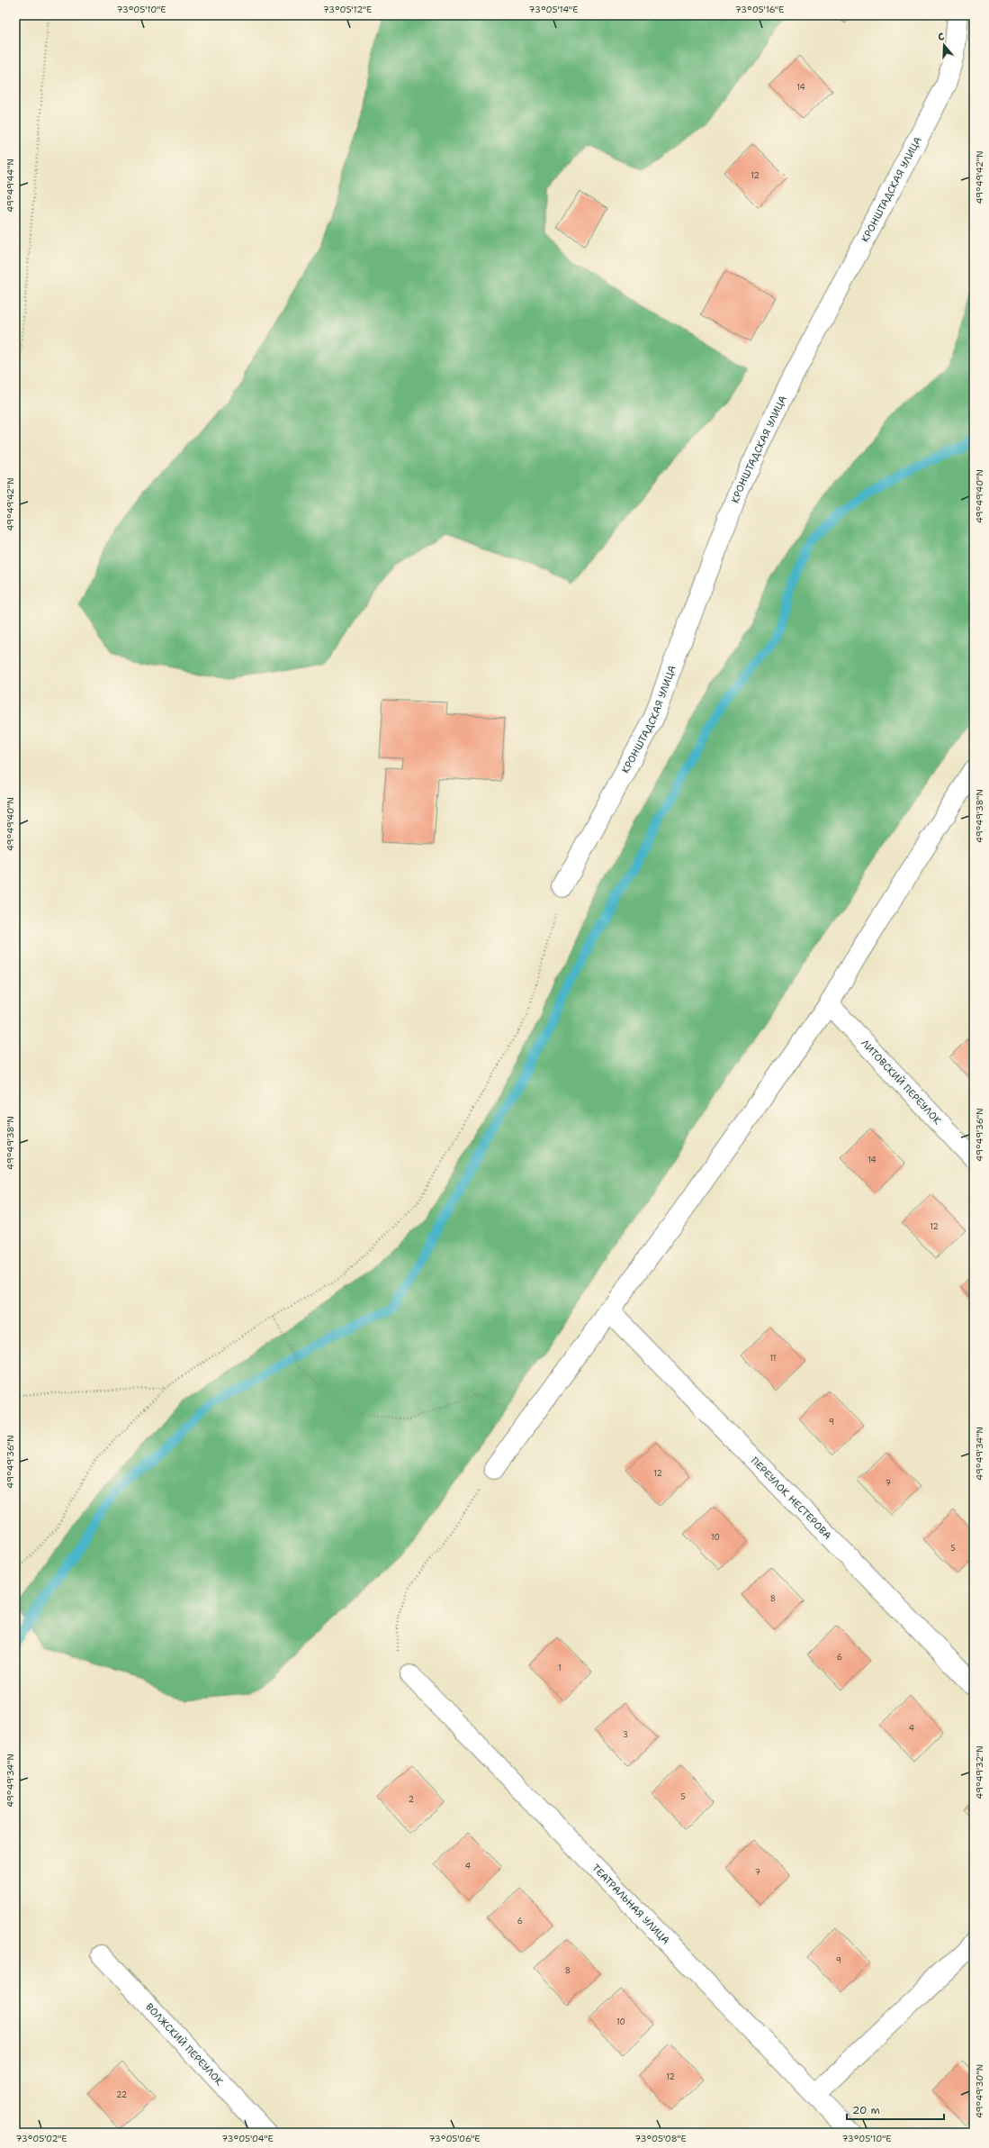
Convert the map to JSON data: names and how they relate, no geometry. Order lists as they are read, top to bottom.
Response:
{
  "streets": {
    "street": [
      "КРОНШТАДСКАЯ УЛИЦА",
      "ЛИТОВСКИЙ ПЕРЕУЛОК",
      "ПЕРЕУЛОК НЕСТЕРОВА",
      "ТЕАТРАЛЬНАЯ УЛИЦА",
      "ВОЛЖСКИЙ ПЕРЕУЛОК"
    ]
  },
  "house_numbers": [
    "14",
    "12",
    "14",
    "12",
    "11",
    "9",
    "12",
    "7",
    "10",
    "5",
    "8",
    "6",
    "1",
    "4",
    "3",
    "5",
    "2",
    "4",
    "7",
    "6",
    "9",
    "8",
    "10",
    "12",
    "22"
  ],
  "scale_bar": "20 m",
  "north": "top",
  "coordinates": [
    "73°05'10\"E",
    "73°05'12\"E",
    "73°05'14\"E",
    "73°05'16\"E",
    "49°49'42\"N",
    "49°49'44\"N",
    "49°49'40\"N",
    "49°49'38\"N",
    "49°49'36\"N",
    "49°49'34\"N",
    "49°49'32\"N",
    "49°49'30\"N",
    "73°05'02\"E",
    "73°05'04\"E",
    "73°05'06\"E",
    "73°05'08\"E"
  ]
}
